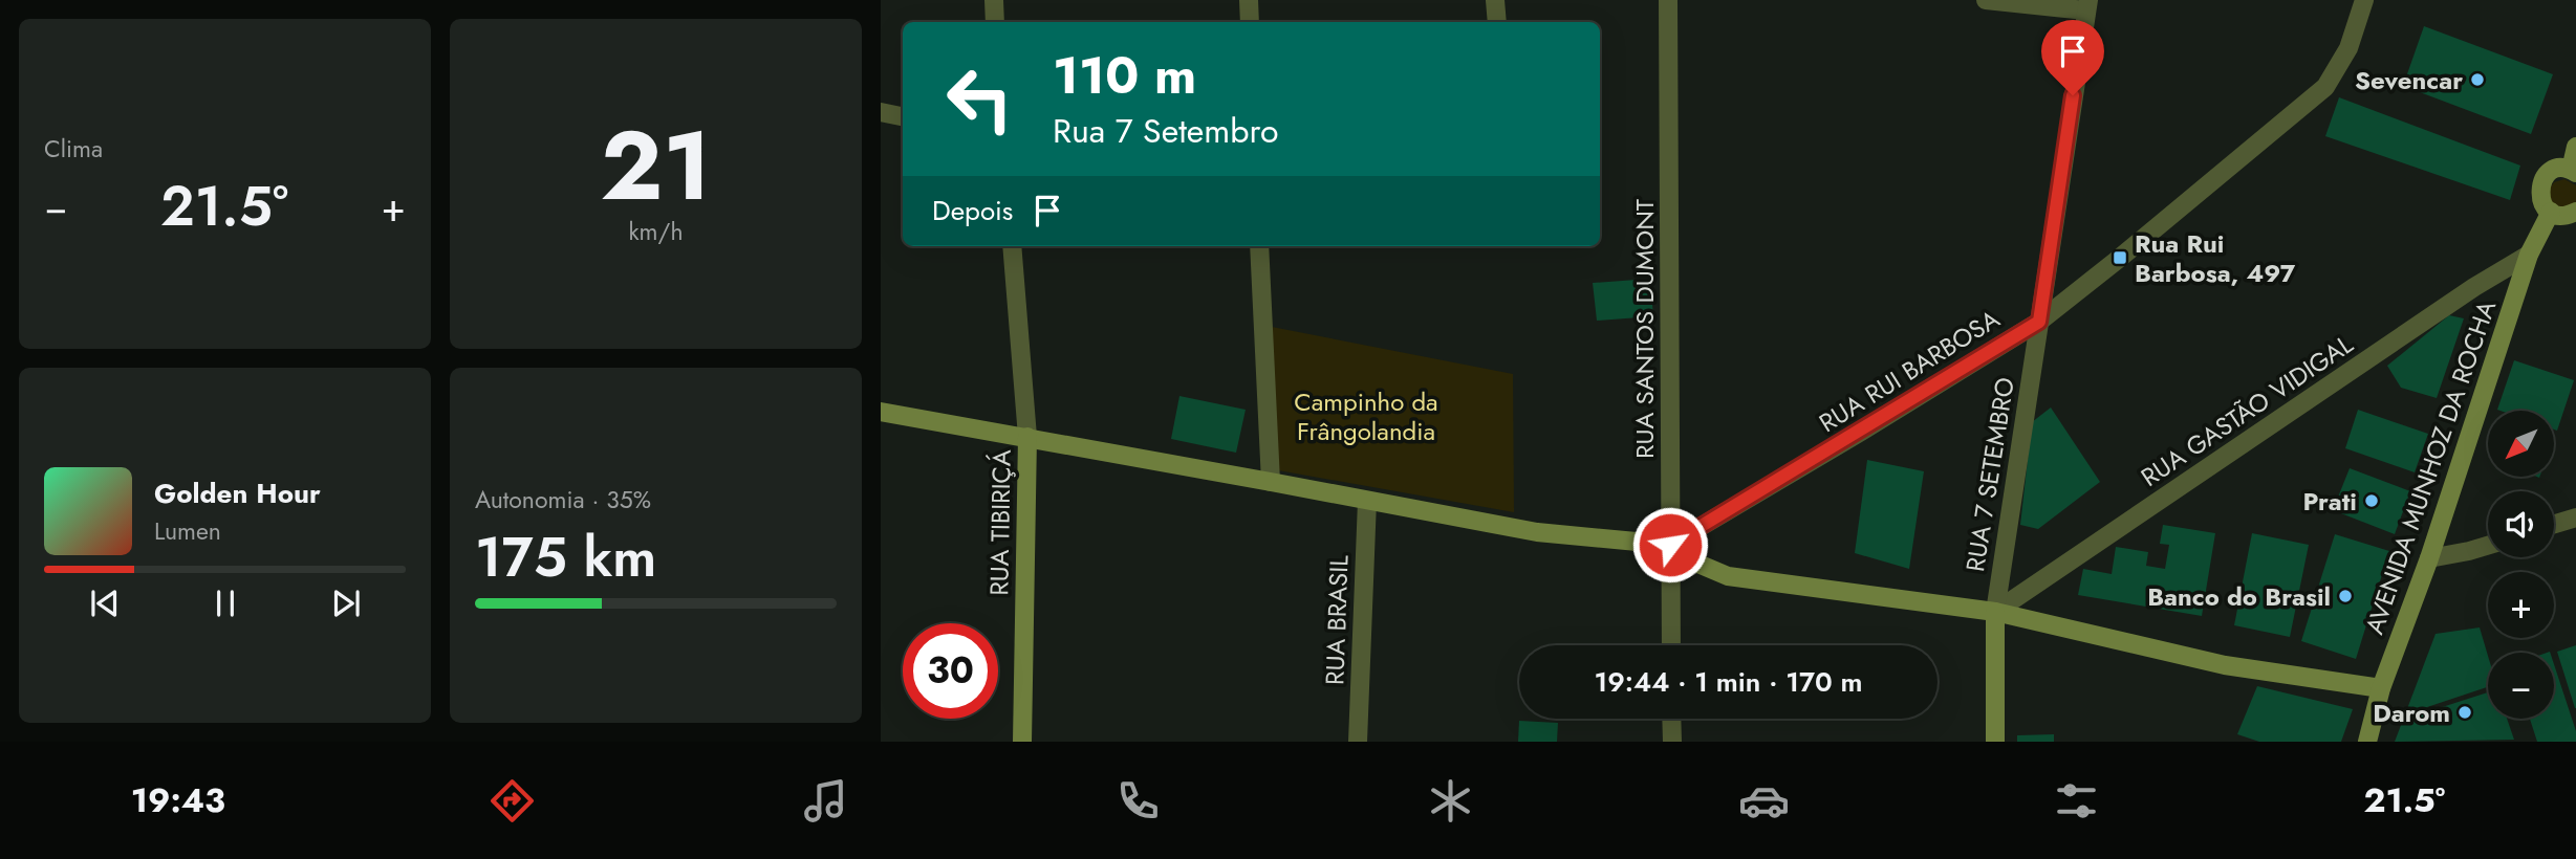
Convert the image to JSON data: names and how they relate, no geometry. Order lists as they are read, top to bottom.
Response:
{
  "streets": {
    "main road": ["AVENIDA MUNHOZ DA ROCHA", "RUA 7 SETEMBRO", "RUA TIBIRIÇÁ"],
    "street": [
      "RUA SANTOS DUMONT",
      "RUA RUI BARBOSA",
      "RUA GASTÃO VIDIGAL",
      "RUA BRASIL"
    ]
  },
  "crossings": [
    ["RUA SANTOS DUMONT", "RUA RUI BARBOSA"],
    ["RUA RUI BARBOSA", "RUA 7 SETEMBRO"],
    ["RUA GASTÃO VIDIGAL", "AVENIDA MUNHOZ DA ROCHA"],
    ["RUA GASTÃO VIDIGAL", "RUA 7 SETEMBRO"]
  ],
  "parks": ["Campinho da Frângolandia"],
  "places": {
    "other": [
      "Sevencar",
      "Prati",
      "Banco do Brasil",
      "Darom"
    ],
    "transit": ["Rua Rui Barbosa, 497"]
  },
  "north": "bottom left",
  "page": {
    "tile": [
      "Clima",
      ["21", "km/h"],
      ["Autonomia · 35%", "175 km"]
    ],
    "turn": ["110 m", "Rua 7 Setembro"],
    "then": "Depois",
    "heat": ["−", "21.5°", "+"],
    "map_buttons": ["+", "−"],
    "song": ["Golden Hour", "Lumen"],
    "limit": "30",
    "trip": "19:44 · 1 min · 170 m",
    "tabs": ["19:43", "21.5°"]
  }
}
